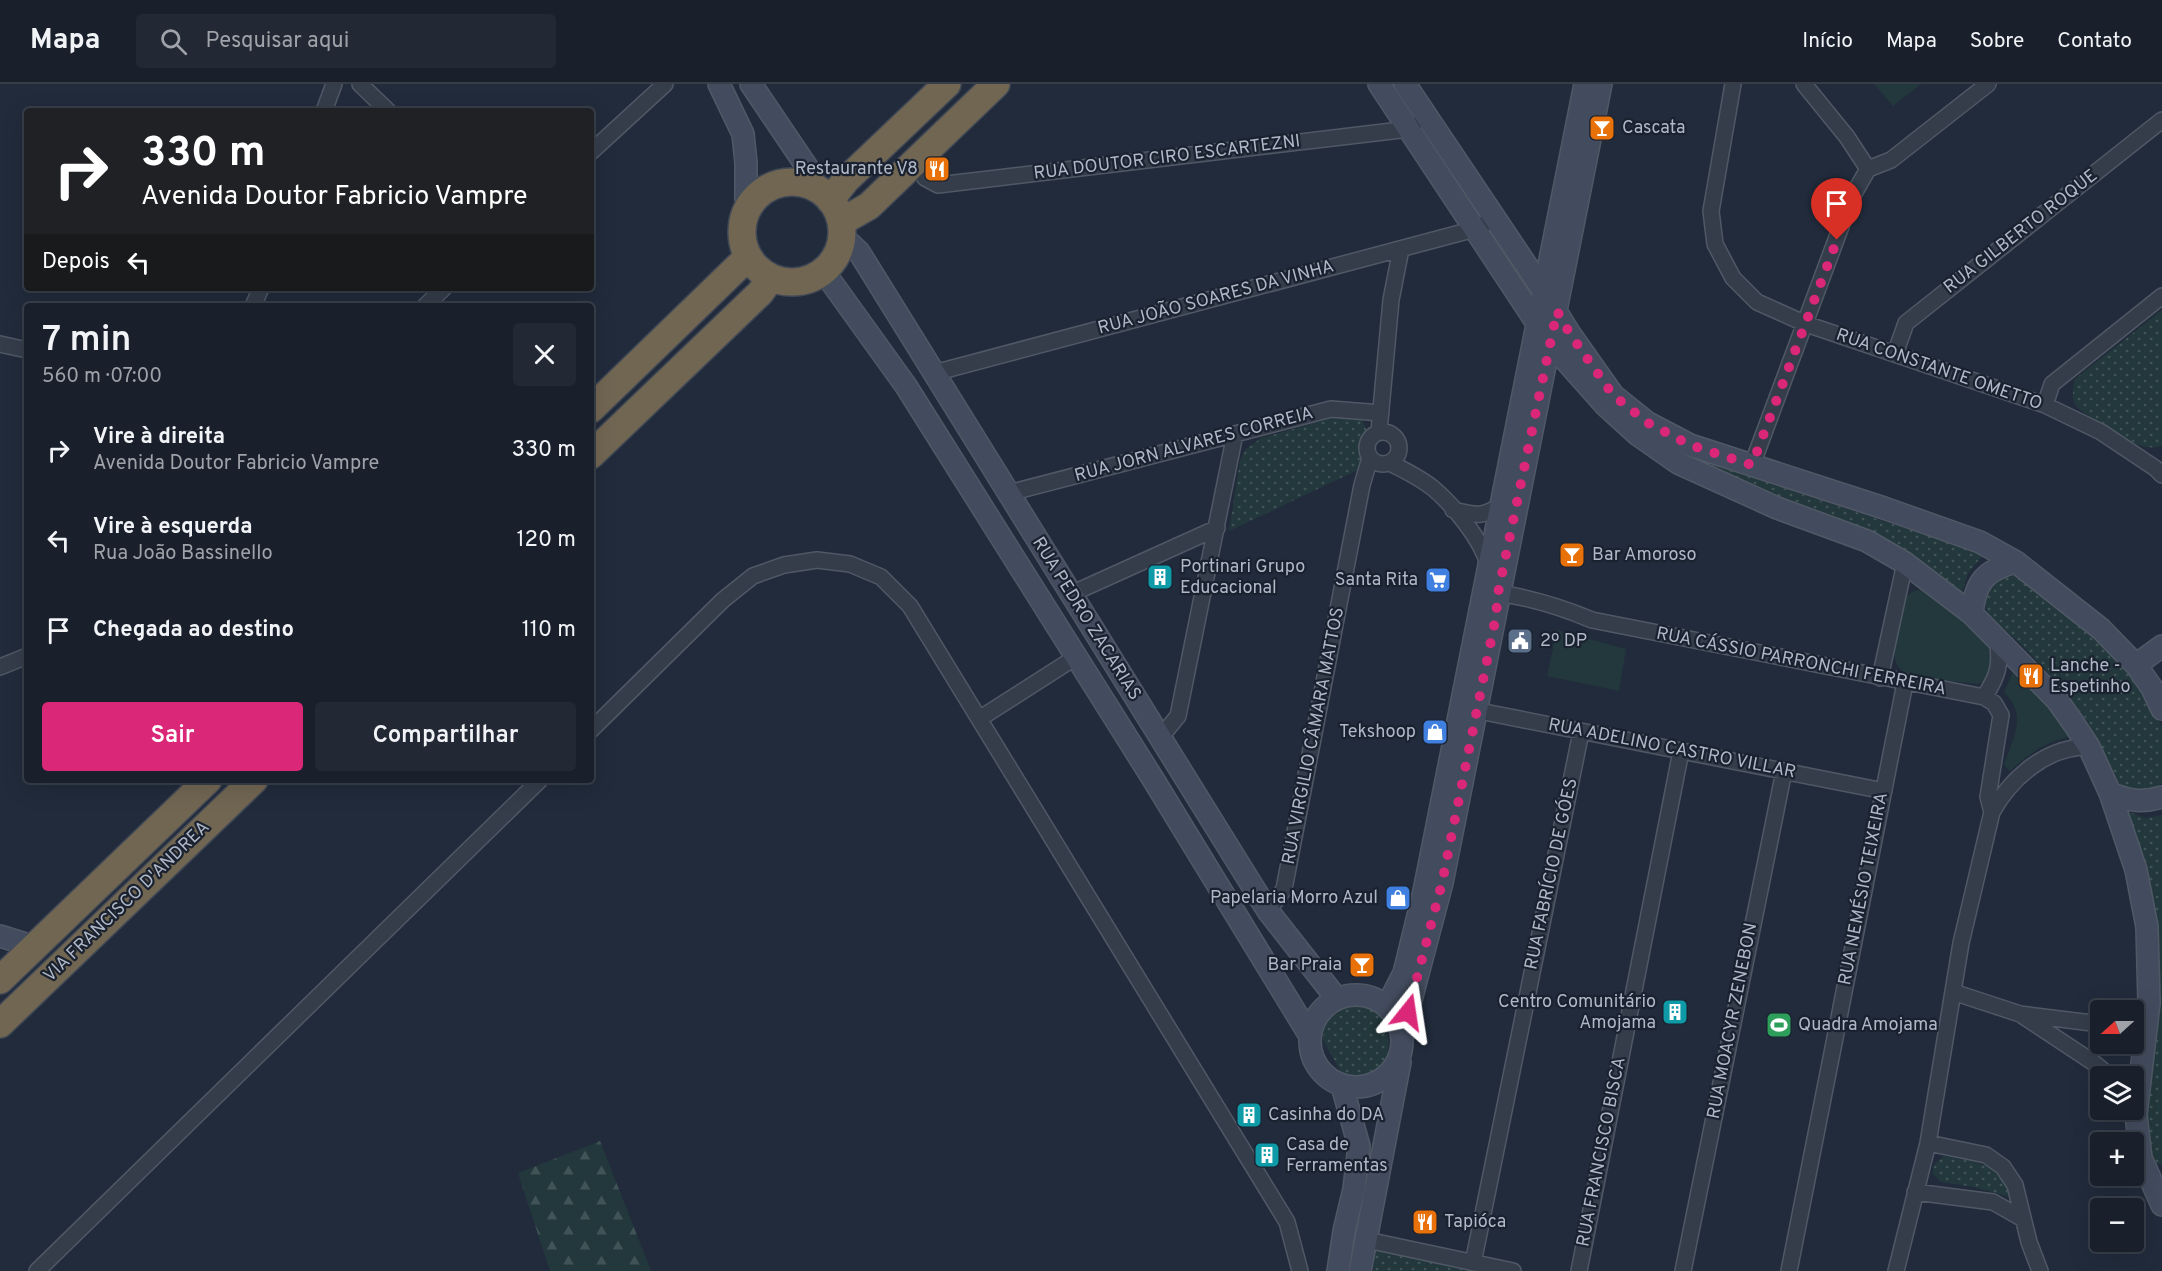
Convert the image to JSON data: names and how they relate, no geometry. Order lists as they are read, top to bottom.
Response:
{
  "streets": {
    "highway": ["VIA FRANCISCO D'ANDREA"],
    "street": [
      "RUA DOUTOR CIRO ESCARTEZNI",
      "RUA GILBERTO ROQUE",
      "RUA JOÃO SOARES DA VINHA",
      "RUA CONSTANTE OMETTO",
      "RUA JORN ALVARES CORREIA",
      "RUA PEDRO ZACARIAS",
      "RUA CÁSSIO PARRONCHI FERREIRA",
      "RUA VIRGILIO CÂMARA MATTOS",
      "RUA ADELINO CASTRO VILLAR",
      "RUA FABRÍCIO DE GÓES",
      "RUA NEMÉSIO TEIXEIRA",
      "RUA MOACYR ZENEBON",
      "RUA FRANCISCO BISCA"
    ]
  },
  "crossings": [
    ["RUA GILBERTO ROQUE", "RUA CONSTANTE OMETTO"],
    ["RUA JOÃO SOARES DA VINHA", "RUA PEDRO ZACARIAS"],
    ["RUA JORN ALVARES CORREIA", "RUA PEDRO ZACARIAS"],
    ["RUA PEDRO ZACARIAS", "RUA VIRGILIO CÂMARA MATTOS"],
    ["RUA CÁSSIO PARRONCHI FERREIRA", "RUA NEMÉSIO TEIXEIRA"],
    ["RUA ADELINO CASTRO VILLAR", "RUA FABRÍCIO DE GÓES"],
    ["RUA ADELINO CASTRO VILLAR", "RUA NEMÉSIO TEIXEIRA"],
    ["RUA ADELINO CASTRO VILLAR", "RUA MOACYR ZENEBON"],
    ["RUA ADELINO CASTRO VILLAR", "RUA FRANCISCO BISCA"]
  ],
  "places": {
    "bar": ["Cascata", "Bar Amoroso", "Bar Praia"],
    "restaurant": ["Restaurante V8", "Lanche - Espetinho", "Tapióca"],
    "building": [
      "Portinari Grupo Educacional",
      "Centro Comunitário Amojama",
      "Casinha do DA",
      "Casa de Ferramentas"
    ],
    "supermarket": ["Santa Rita"],
    "public building": ["2º DP"],
    "shop": ["Tekshoop", "Papelaria Morro Azul"],
    "sports": ["Quadra Amojama"]
  },
  "north": "left",
  "page": {
    "header": "Mapa",
    "search": "Pesquisar aqui",
    "nav": [
      "Início",
      "Mapa",
      "Sobre",
      "Contato"
    ],
    "turn": ["330 m", "Avenida Doutor Fabricio Vampre"],
    "then": "Depois",
    "heading": ["7 min", "560 m · 07:00"],
    "list": [
      {
        "name": "Vire à direita",
        "note": "Avenida Doutor Fabricio Vampre",
        "value": "330 m"
      },
      {
        "name": "Vire à esquerda",
        "note": "Rua João Bassinello",
        "value": "120 m"
      },
      {
        "name": "Chegada ao destino",
        "value": "110 m"
      }
    ],
    "buttons": ["Sair", "Compartilhar"],
    "map_buttons": ["+", "−"]
  }
}
